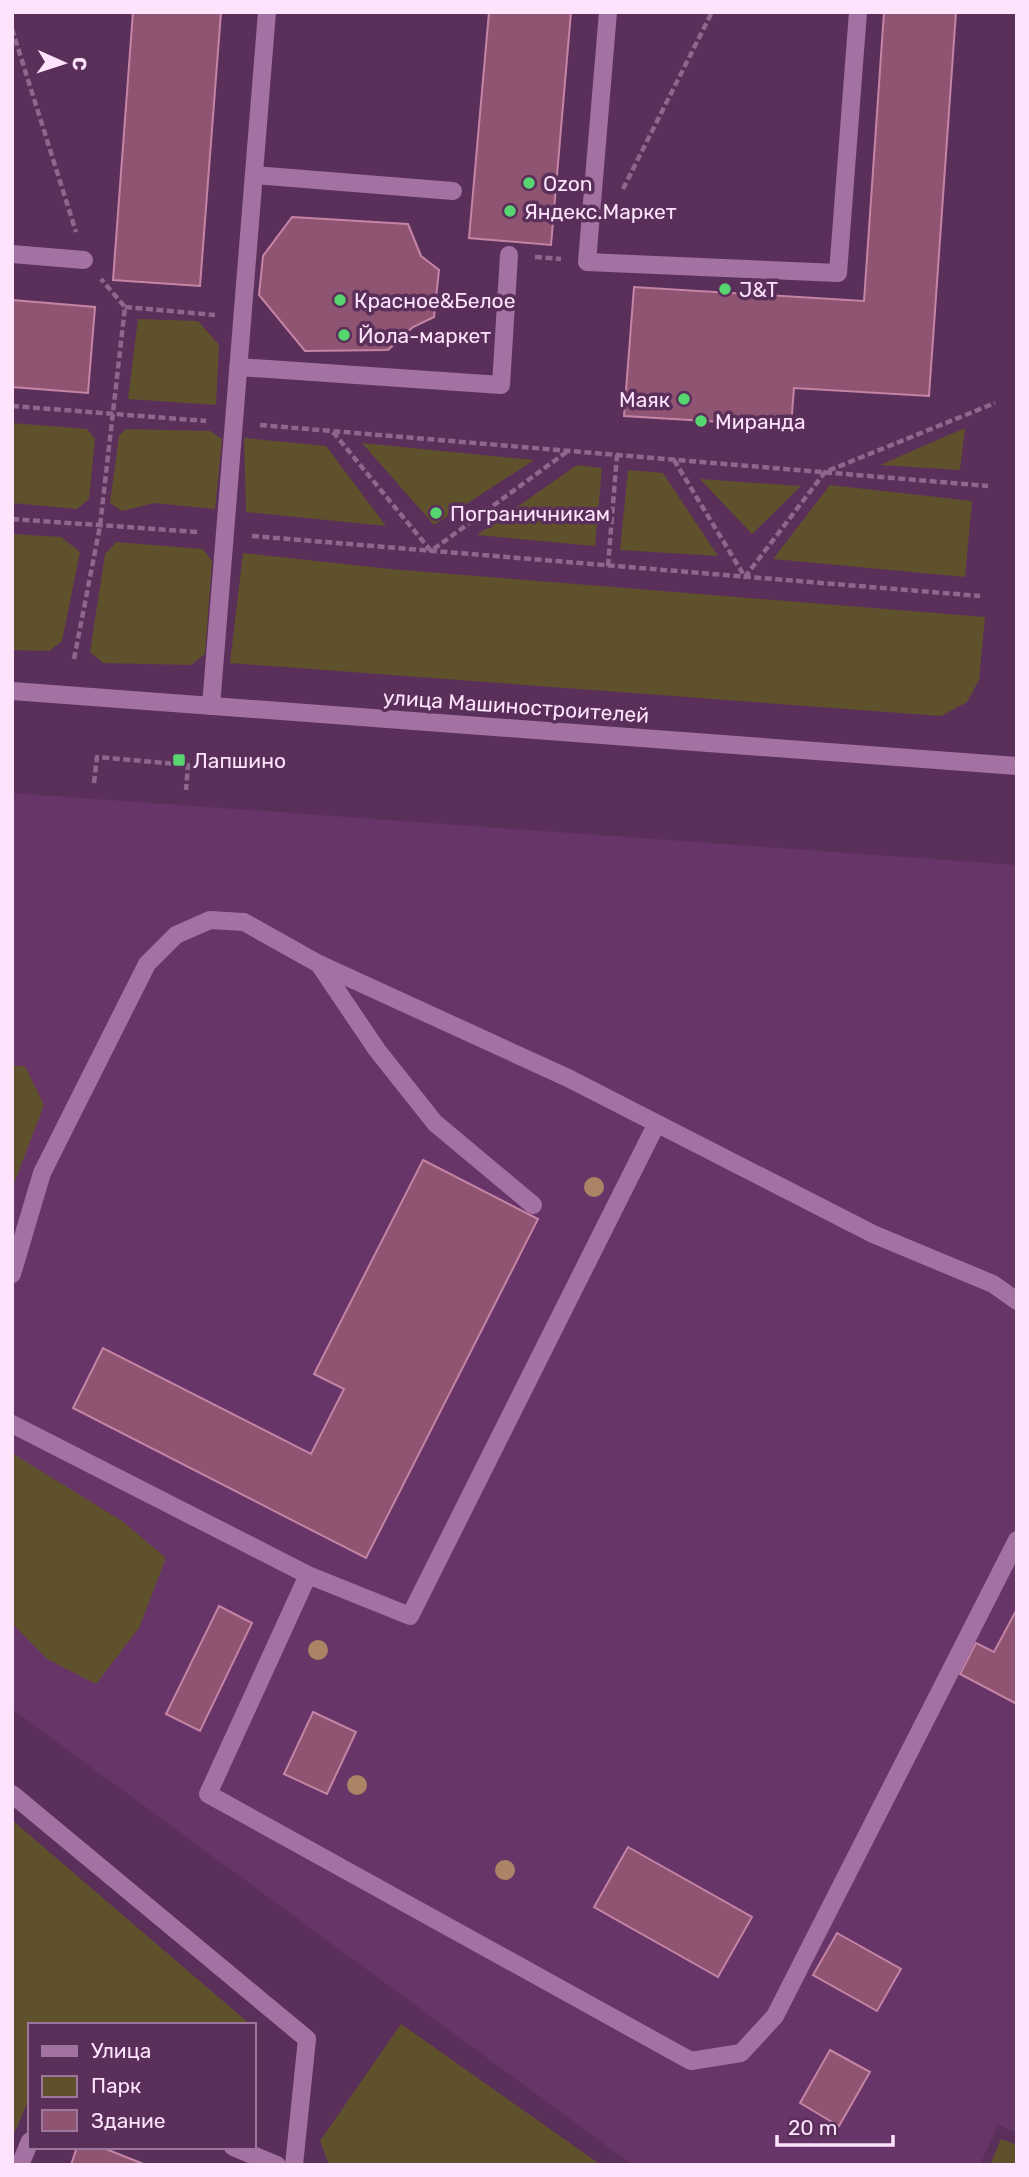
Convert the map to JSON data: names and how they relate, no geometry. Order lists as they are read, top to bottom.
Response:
{
  "streets": {
    "main road": ["улица Машиностроителей"]
  },
  "places": {
    "other": [
      "Ozon",
      "Яндекс.Маркет",
      "J&T",
      "Красное&Белое",
      "Йола-маркет",
      "Маяк",
      "Миранда",
      "Пограничникам"
    ],
    "transit": ["Лапшино"]
  },
  "legend": ["Улица", "Парк", "Здание"],
  "scale_bar": "20 m",
  "north": "right"
}
